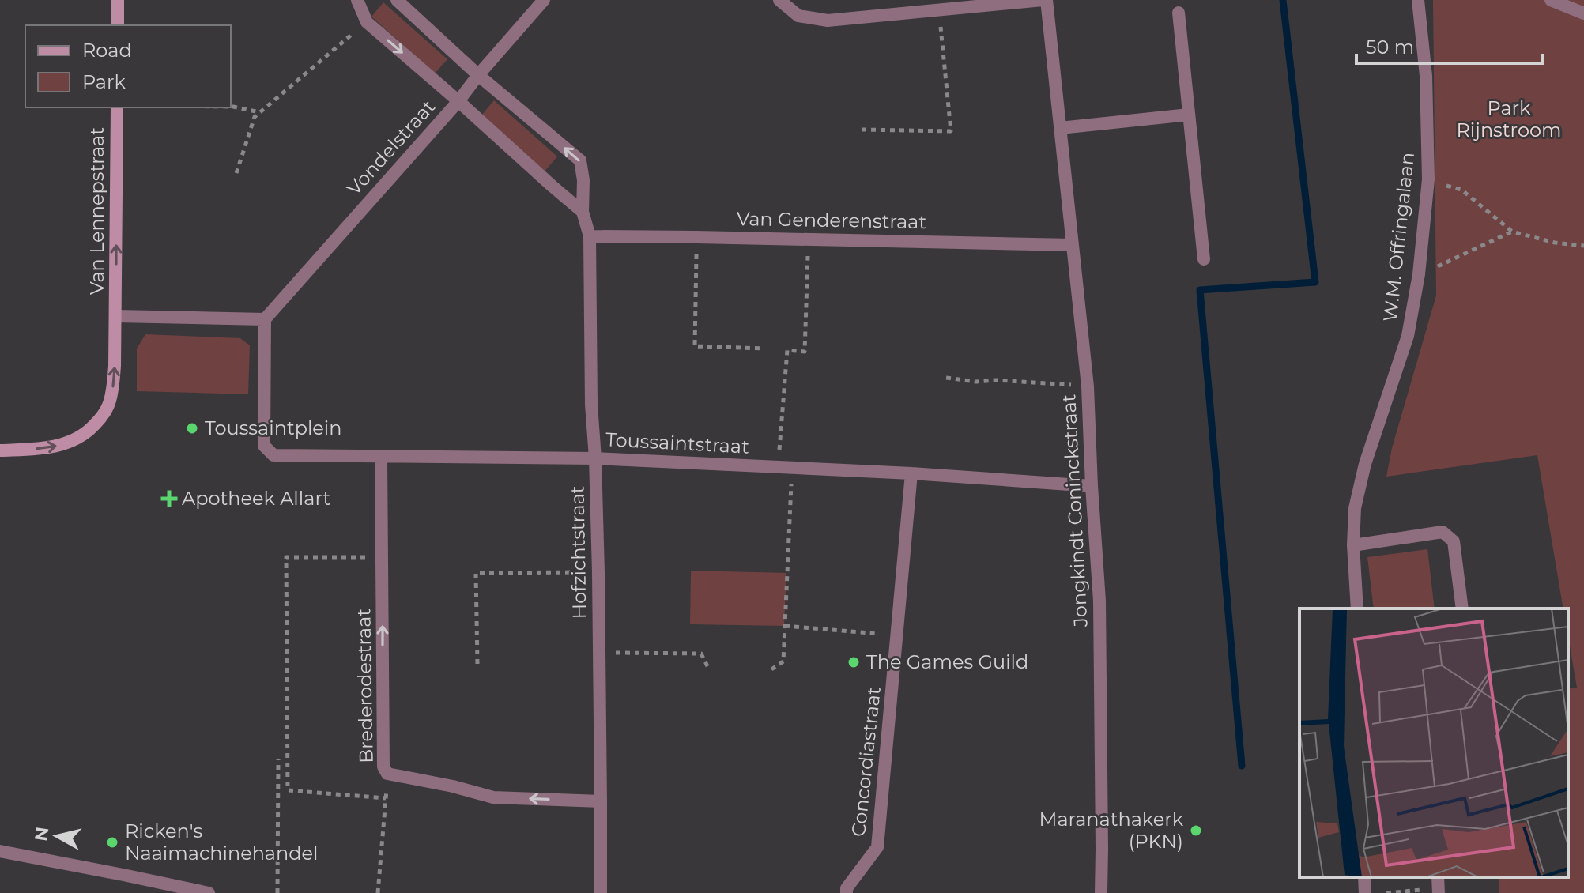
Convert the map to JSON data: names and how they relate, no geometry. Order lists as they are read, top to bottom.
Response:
{
  "streets": {
    "street": [
      "Vondelstraat",
      "Van Lennepstraat",
      "Van Genderenstraat",
      "W.M. Offringalaan",
      "Toussaintstraat",
      "Jongkindt Coninckstraat",
      "Hofzichtstraat",
      "Brederodestraat",
      "Concordiastraat"
    ]
  },
  "crossings": [
    ["Vondelstraat", "Toussaintstraat"],
    ["Vondelstraat", "Hofzichtstraat"],
    ["Van Genderenstraat", "Jongkindt Coninckstraat"],
    ["Van Genderenstraat", "Hofzichtstraat"],
    ["Toussaintstraat", "Jongkindt Coninckstraat"],
    ["Toussaintstraat", "Hofzichtstraat"],
    ["Toussaintstraat", "Brederodestraat"],
    ["Toussaintstraat", "Concordiastraat"],
    ["Hofzichtstraat", "Brederodestraat"]
  ],
  "one_way": ["Van Lennepstraat"],
  "parks": ["Park Rijnstroom"],
  "places": {
    "other": [
      "Toussaintplein",
      "The Games Guild",
      "Maranathakerk (PKN)",
      "Ricken's Naaimachinehandel"
    ],
    "health": ["Apotheek Allart"]
  },
  "legend": ["Road", "Park"],
  "scale_bar": "50 m",
  "north": "left"
}
